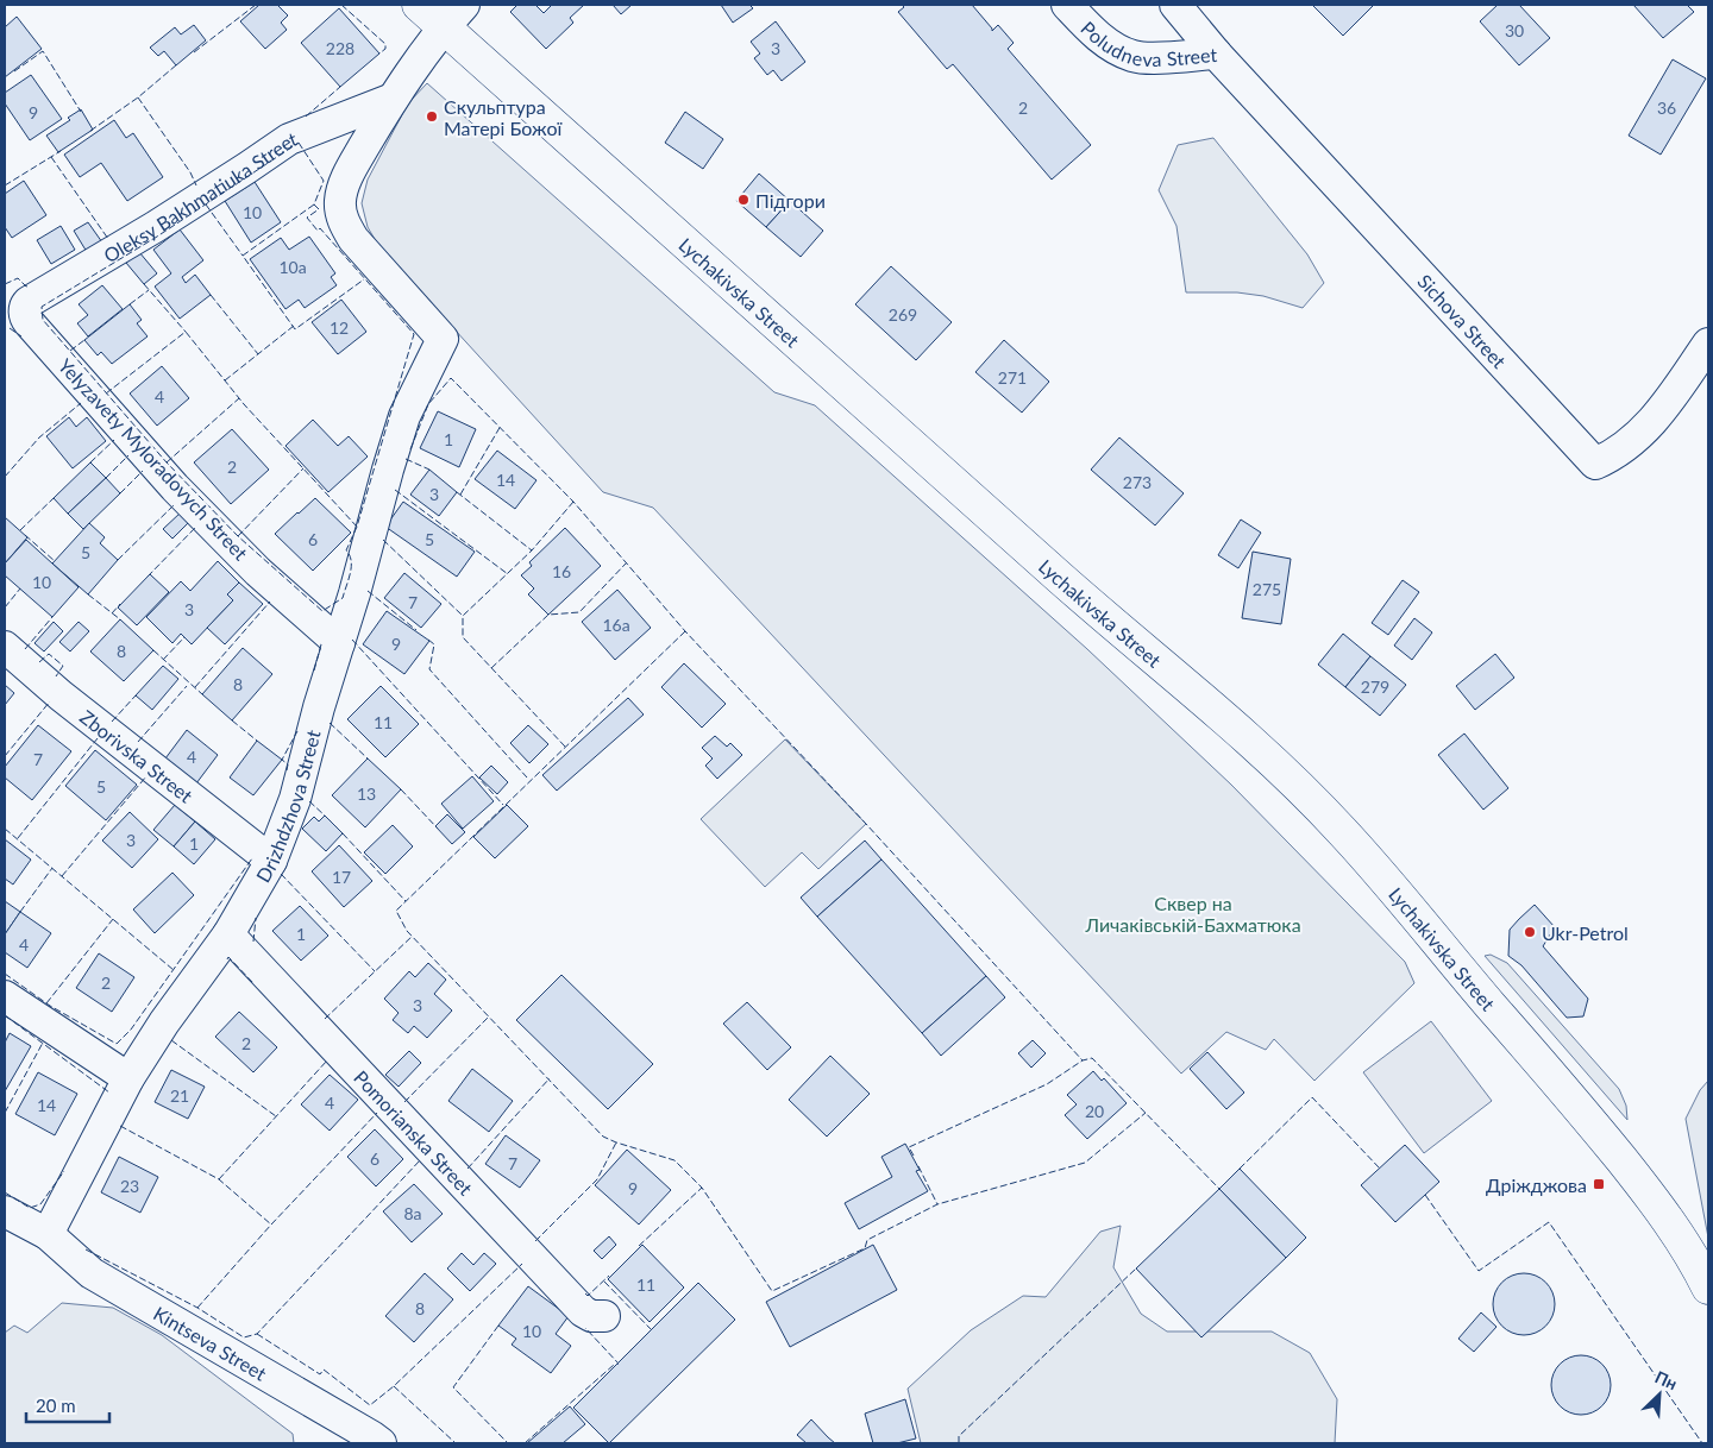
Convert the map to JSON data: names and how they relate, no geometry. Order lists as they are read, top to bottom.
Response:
{
  "streets": {
    "main road": ["Lychakivska Street"],
    "street": [
      "Poludneva Street",
      "Oleksy Bakhmatiuka Street",
      "Sichova Street",
      "Yelyzavety Myloradovych Street",
      "Zborivska Street",
      "Drizhdzhova Street",
      "Pomorianska Street",
      "Kintseva Street"
    ]
  },
  "crossings": [
    ["Poludneva Street", "Sichova Street"],
    ["Oleksy Bakhmatiuka Street", "Yelyzavety Myloradovych Street"],
    ["Oleksy Bakhmatiuka Street", "Drizhdzhova Street"],
    ["Yelyzavety Myloradovych Street", "Drizhdzhova Street"],
    ["Zborivska Street", "Drizhdzhova Street"],
    ["Drizhdzhova Street", "Pomorianska Street"],
    ["Drizhdzhova Street", "Kintseva Street"]
  ],
  "parks": ["Сквер на Личаківській-Бахматюка"],
  "places": {
    "other": ["Скульптура Матері Божої", "Підгори", "Ukr-Petrol"],
    "transit": ["Дріжджова"]
  },
  "house_numbers": [
    "30",
    "228",
    "3",
    "2",
    "36",
    "9",
    "10",
    "10а",
    "269",
    "12",
    "271",
    "4",
    "1",
    "2",
    "14",
    "273",
    "3",
    "6",
    "5",
    "5",
    "16",
    "10",
    "275",
    "7",
    "3",
    "16а",
    "9",
    "8",
    "8",
    "279",
    "11",
    "4",
    "7",
    "5",
    "13",
    "3",
    "1",
    "17",
    "1",
    "4",
    "2",
    "3",
    "2",
    "21",
    "4",
    "14",
    "20",
    "6",
    "7",
    "23",
    "9",
    "8а",
    "11",
    "8",
    "10"
  ],
  "scale_bar": "20 m",
  "north": "top right"
}
